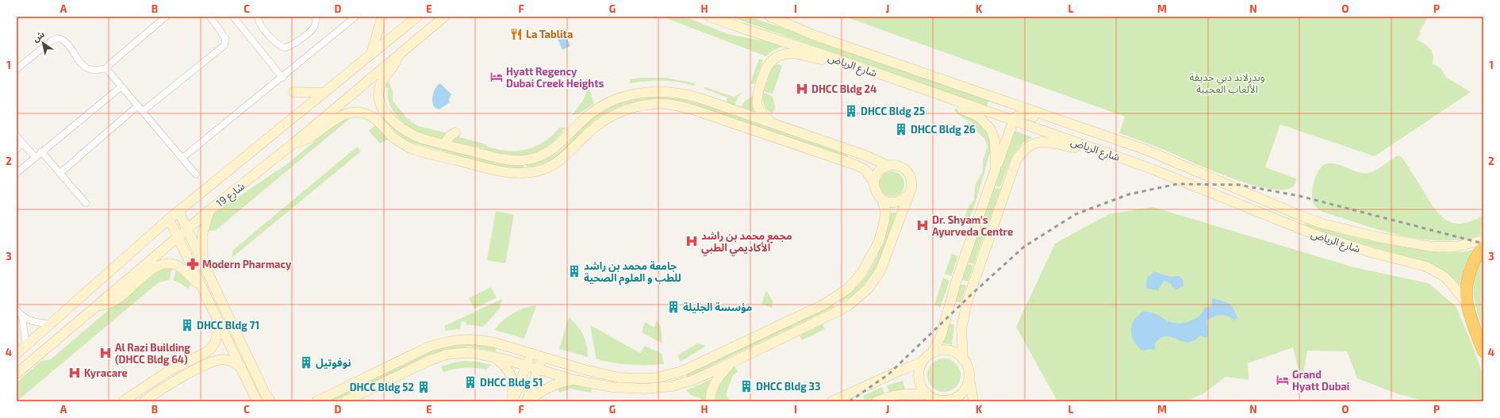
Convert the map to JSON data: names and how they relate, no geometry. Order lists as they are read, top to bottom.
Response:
{
  "streets": {
    "street": ["شارع الرياض", "شارع 19"]
  },
  "parks": ["وندرلاند دبي حديقة الألعاب العجيبة"],
  "places": {
    "restaurant": ["La Tablita"],
    "hotel": ["Hyatt Regency Dubai Creek Heights", "Grand Hyatt Dubai"],
    "hospital": [
      "DHCC Bldg 24",
      "Dr. Shyam’s Ayurveda Centre",
      "مجمع محمد بن راشد الأكاديمي الطبي",
      "Al Razi Building (DHCC Bldg 64)",
      "Kyracare"
    ],
    "building": [
      "DHCC Bldg 25",
      "DHCC Bldg 26",
      "جامعة محمد بن راشد للطب و العلوم الصحية",
      "مؤسسة الجليلة",
      "DHCC Bldg 71",
      "نوفوتيل",
      "DHCC Bldg 51",
      "DHCC Bldg 33",
      "DHCC Bldg 52"
    ],
    "pharmacy": ["Modern Pharmacy"]
  },
  "north": "top left",
  "grid": {
    "columns": [
      "A",
      "B",
      "C",
      "D",
      "E",
      "F",
      "G",
      "H",
      "I",
      "J",
      "K",
      "L",
      "M",
      "N",
      "O",
      "P"
    ],
    "rows": [
      "1",
      "2",
      "3",
      "4"
    ]
  }
}
